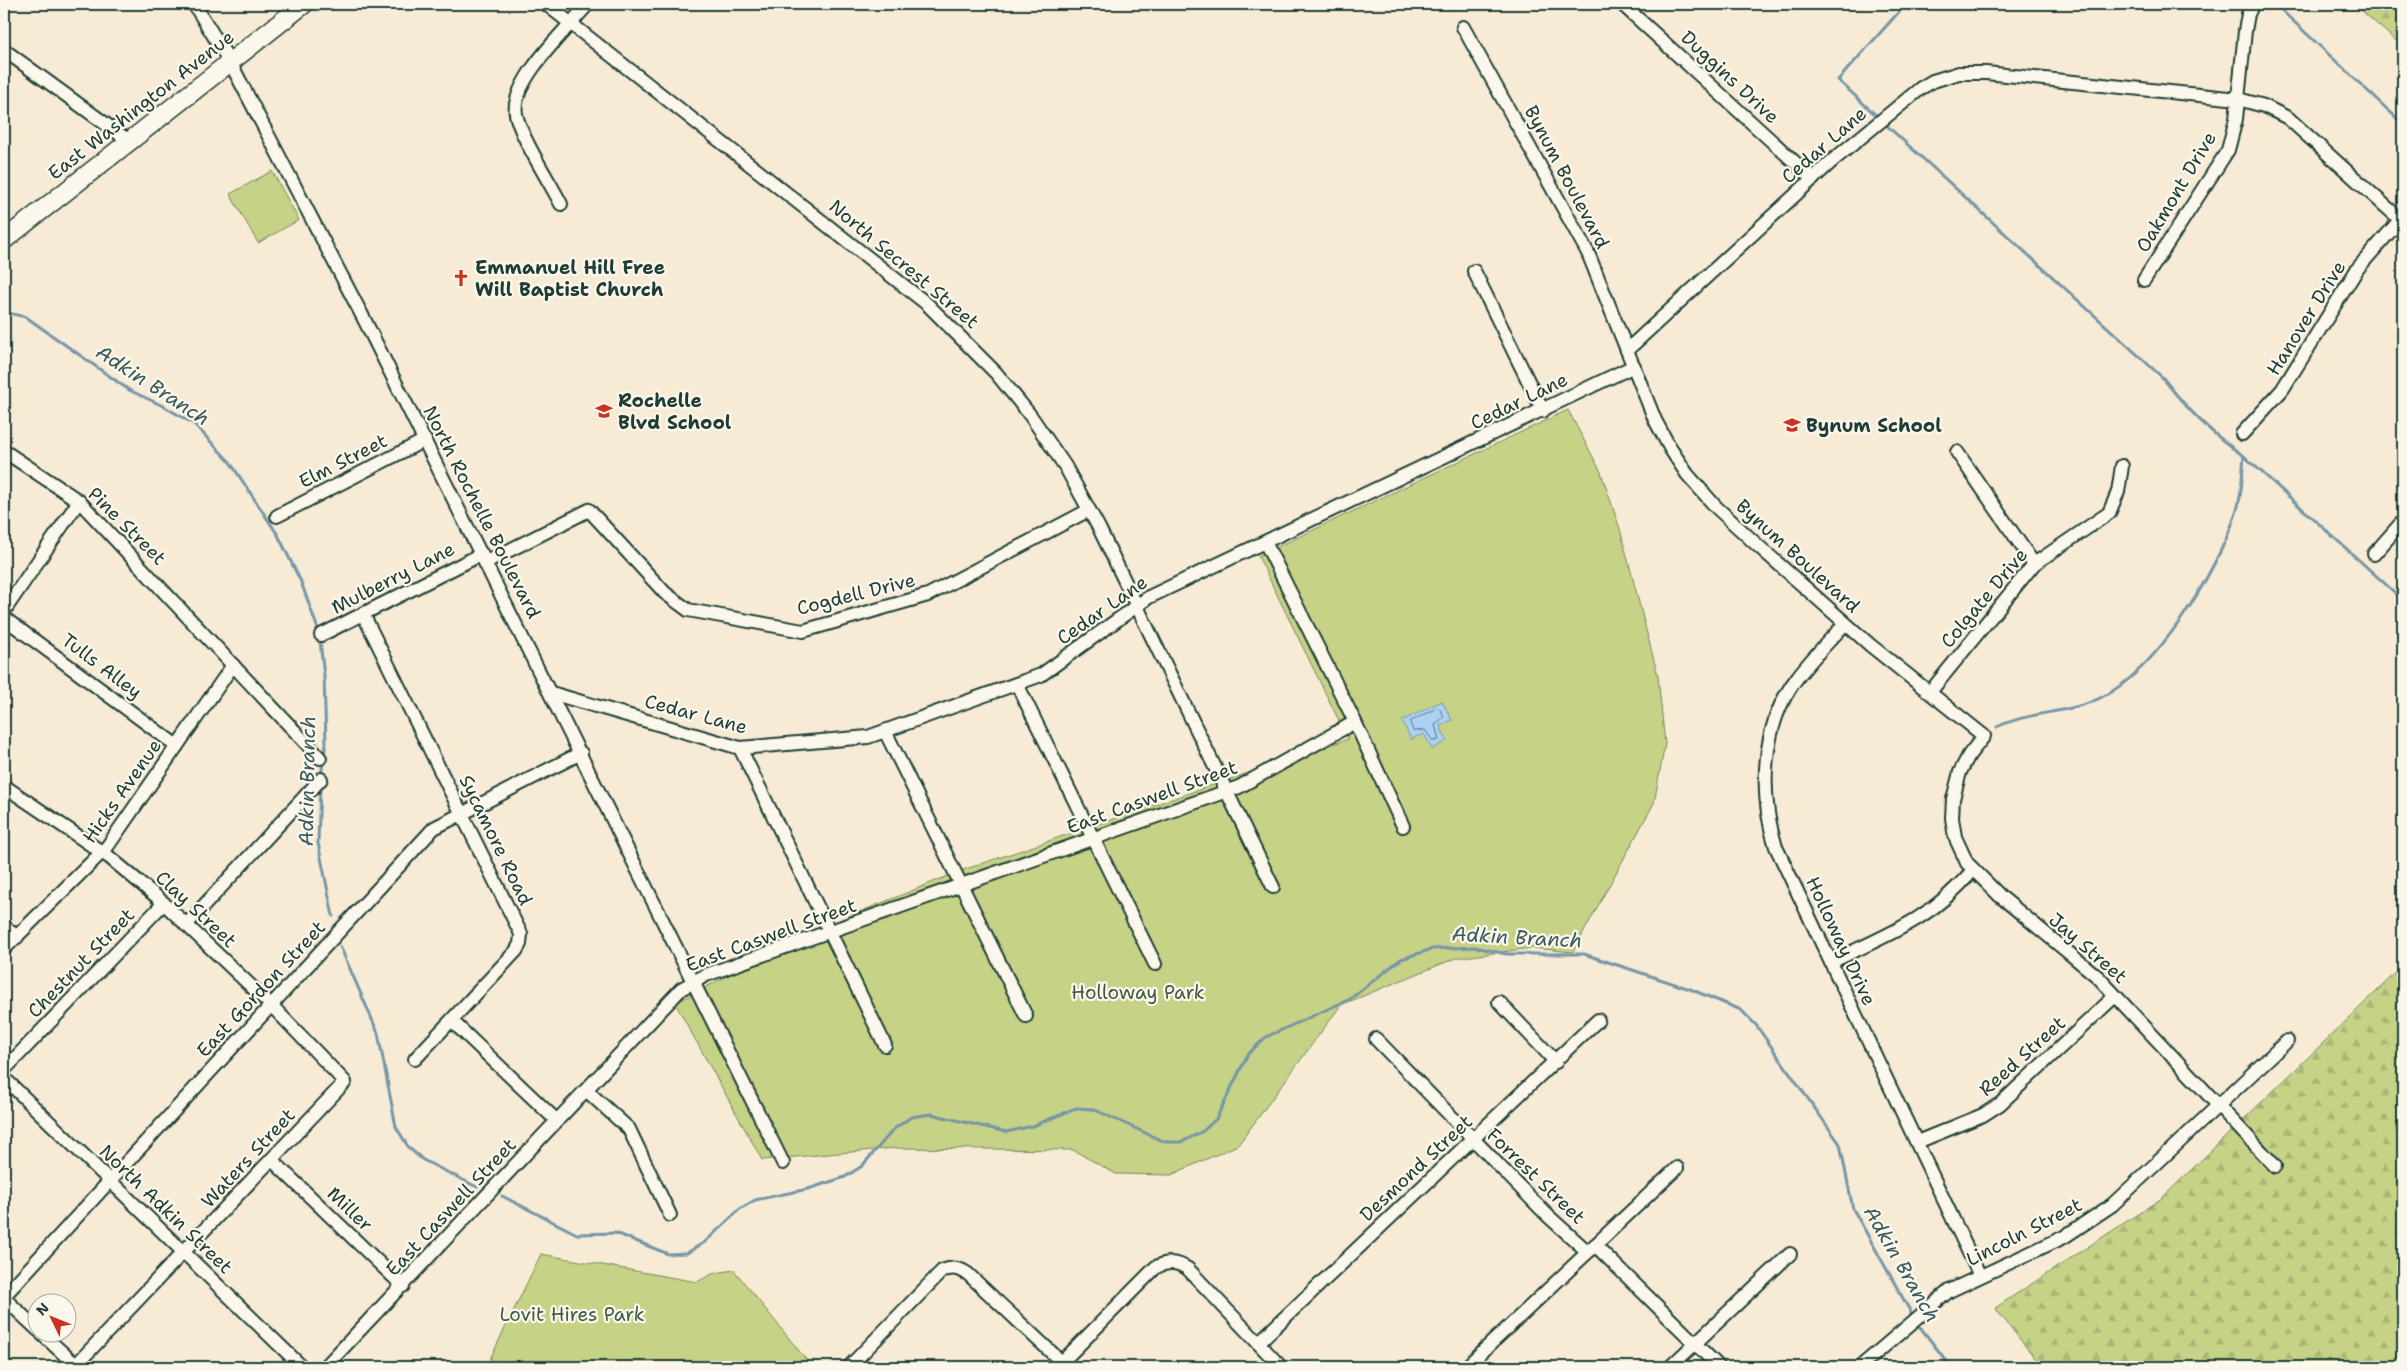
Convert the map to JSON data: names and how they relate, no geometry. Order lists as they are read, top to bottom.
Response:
{
  "streets": {
    "street": [
      "Duggins Drive",
      "East Washington Avenue",
      "Cedar Lane",
      "Bynum Boulevard",
      "Oakmont Drive",
      "North Secrest Street",
      "Hanover Drive",
      "Elm Street",
      "North Rochelle Boulevard",
      "Pine Street",
      "Mulberry Lane",
      "Cogdell Drive",
      "Colgate Drive",
      "Tulls Alley",
      "Hicks Avenue",
      "East Caswell Street",
      "Sycamore Road",
      "Clay Street",
      "Holloway Drive",
      "Jay Street",
      "Chestnut Street",
      "East Gordon Street",
      "Reed Street",
      "Waters Street",
      "Desmond Street",
      "Forrest Street",
      "North Adkin Street",
      "Miller",
      "Lincoln Street"
    ]
  },
  "crossings": [
    ["Duggins Drive", "Cedar Lane"],
    ["East Washington Avenue", "North Rochelle Boulevard"],
    ["Cedar Lane", "Bynum Boulevard"],
    ["Cedar Lane", "Oakmont Drive"],
    ["Cedar Lane", "North Secrest Street"],
    ["Cedar Lane", "Hanover Drive"],
    ["Cedar Lane", "North Rochelle Boulevard"],
    ["Bynum Boulevard", "Colgate Drive"],
    ["Bynum Boulevard", "Holloway Drive"],
    ["Bynum Boulevard", "Jay Street"],
    ["North Secrest Street", "Cogdell Drive"],
    ["North Secrest Street", "East Caswell Street"],
    ["Elm Street", "North Rochelle Boulevard"],
    ["North Rochelle Boulevard", "Mulberry Lane"],
    ["North Rochelle Boulevard", "East Caswell Street"],
    ["North Rochelle Boulevard", "East Gordon Street"],
    ["Pine Street", "Hicks Avenue"],
    ["Mulberry Lane", "Cogdell Drive"],
    ["Mulberry Lane", "Sycamore Road"],
    ["Tulls Alley", "Hicks Avenue"],
    ["Hicks Avenue", "Clay Street"],
    ["East Caswell Street", "Miller"],
    ["Sycamore Road", "East Gordon Street"],
    ["Clay Street", "Chestnut Street"],
    ["Clay Street", "East Gordon Street"],
    ["Clay Street", "Waters Street"],
    ["Holloway Drive", "Reed Street"],
    ["Holloway Drive", "Lincoln Street"],
    ["Jay Street", "Reed Street"],
    ["Jay Street", "Lincoln Street"],
    ["East Gordon Street", "North Adkin Street"],
    ["Waters Street", "North Adkin Street"],
    ["Waters Street", "Miller"],
    ["Desmond Street", "Forrest Street"]
  ],
  "water": ["Adkin Branch"],
  "parks": ["Holloway Park", "Lovit Hires Park"],
  "places": {
    "church": ["Emmanuel Hill Free Will Baptist Church"],
    "school or university": ["Rochelle Blvd School", "Bynum School"]
  },
  "north": "top left"
}
